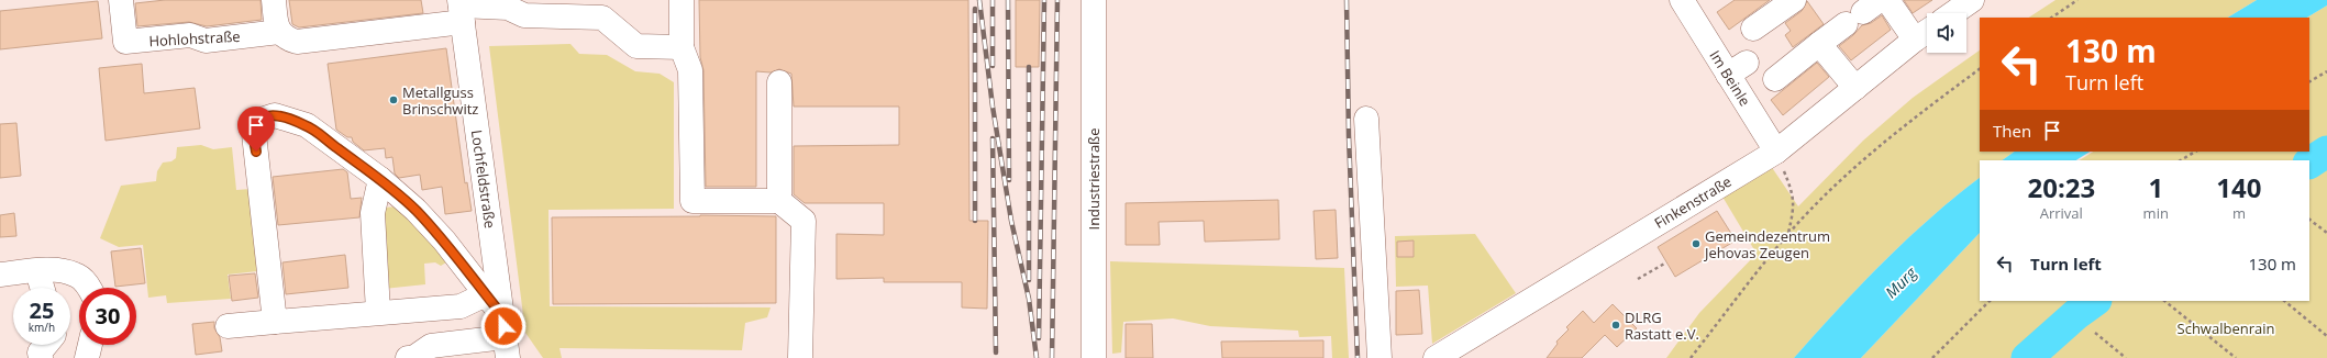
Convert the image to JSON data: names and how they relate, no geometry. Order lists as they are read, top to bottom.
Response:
{
  "streets": {
    "street": [
      "Hohlohstraße",
      "Im Beinle",
      "Lochfeldstraße",
      "Industriestraße",
      "Finkenstraße"
    ]
  },
  "crossings": [
    ["Im Beinle", "Finkenstraße"]
  ],
  "water": ["Murg"],
  "parks": ["Schwalbenrain"],
  "places": ["Metallguss Brinschwitz", "Gemeindezentrum Jehovas Zeugen", "DLRG Rastatt e.V."],
  "page": {
    "turn": ["130 m", "Turn left"],
    "then": "Then",
    "eta": [
      "20:23",
      "Arrival",
      "1",
      "min",
      "140",
      "m"
    ],
    "list": [
      {
        "name": "Turn left",
        "value": "130 m"
      }
    ],
    "speed": "25 km/h",
    "limit": "30"
  }
}
